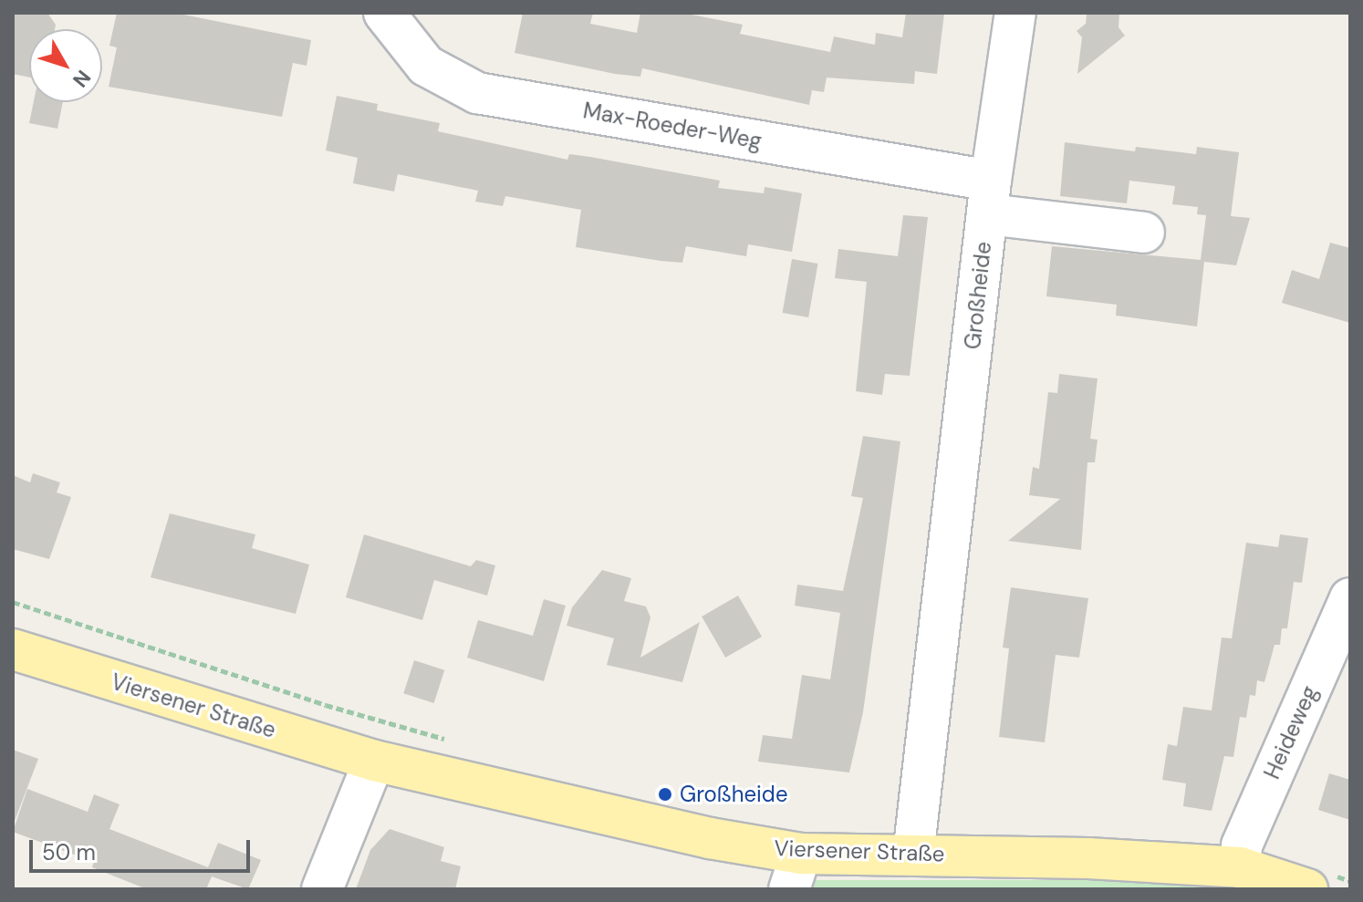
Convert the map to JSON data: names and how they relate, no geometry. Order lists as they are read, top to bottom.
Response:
{
  "streets": {
    "main road": ["Viersener Straße"],
    "street": ["Max-Roeder-Weg", "Großheide", "Heideweg"]
  },
  "crossings": [
    ["Max-Roeder-Weg", "Großheide"],
    ["Großheide", "Viersener Straße"],
    ["Viersener Straße", "Heideweg"]
  ],
  "places": ["Großheide"],
  "scale_bar": "50 m",
  "north": "bottom right"
}
